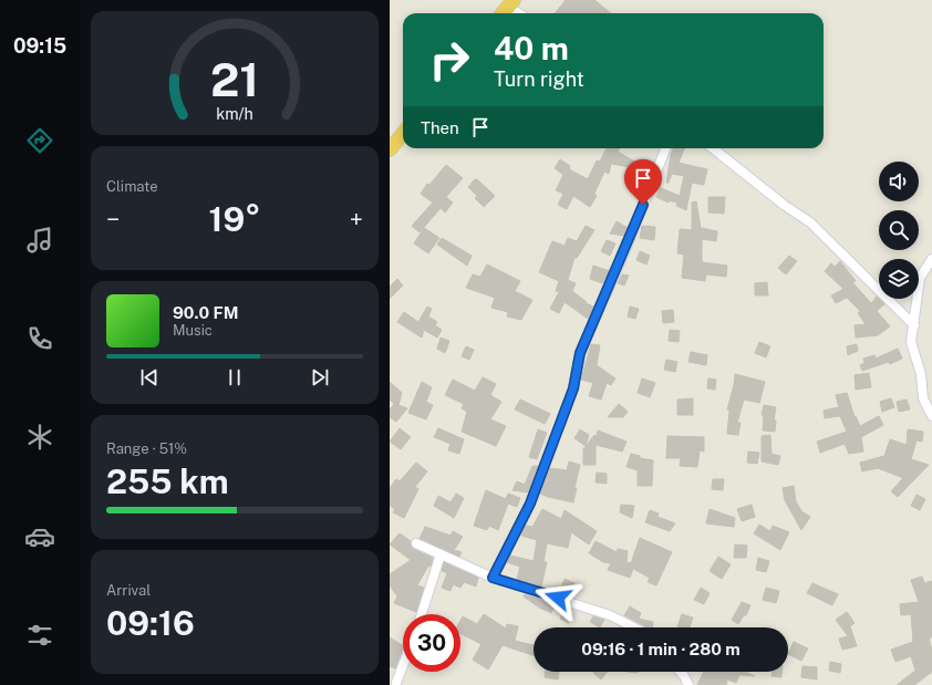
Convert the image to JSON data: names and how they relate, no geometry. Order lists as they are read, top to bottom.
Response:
{
  "page": {
    "tabs": "09:15",
    "turn": ["40 m", "Turn right"],
    "then": "Then",
    "tile": [
      "Climate",
      ["Range · 51%", "255 km"],
      ["Arrival", "09:16"]
    ],
    "heat": ["−", "19°", "+"],
    "song": ["90.0 FM", "Music"],
    "limit": "30",
    "trip": "09:16 · 1 min · 280 m",
    "gauge": ["21", "km/h"]
  }
}
